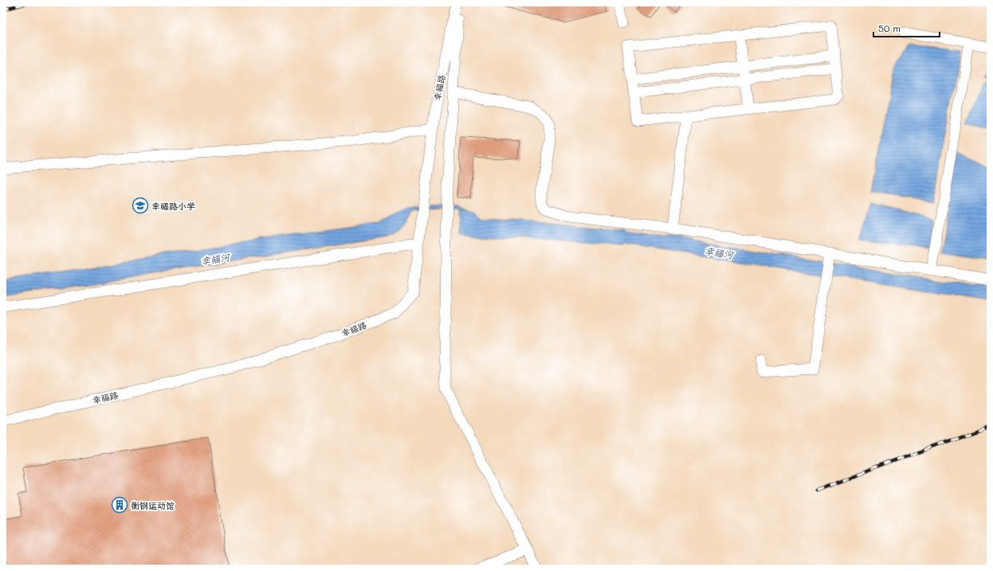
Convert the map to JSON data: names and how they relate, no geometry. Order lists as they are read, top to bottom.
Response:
{
  "streets": {
    "street": ["幸福路"]
  },
  "water": ["幸福河"],
  "places": {
    "school or university": ["幸福路小学"],
    "building": ["衡钢运动馆"]
  },
  "scale_bar": "50 m"
}
